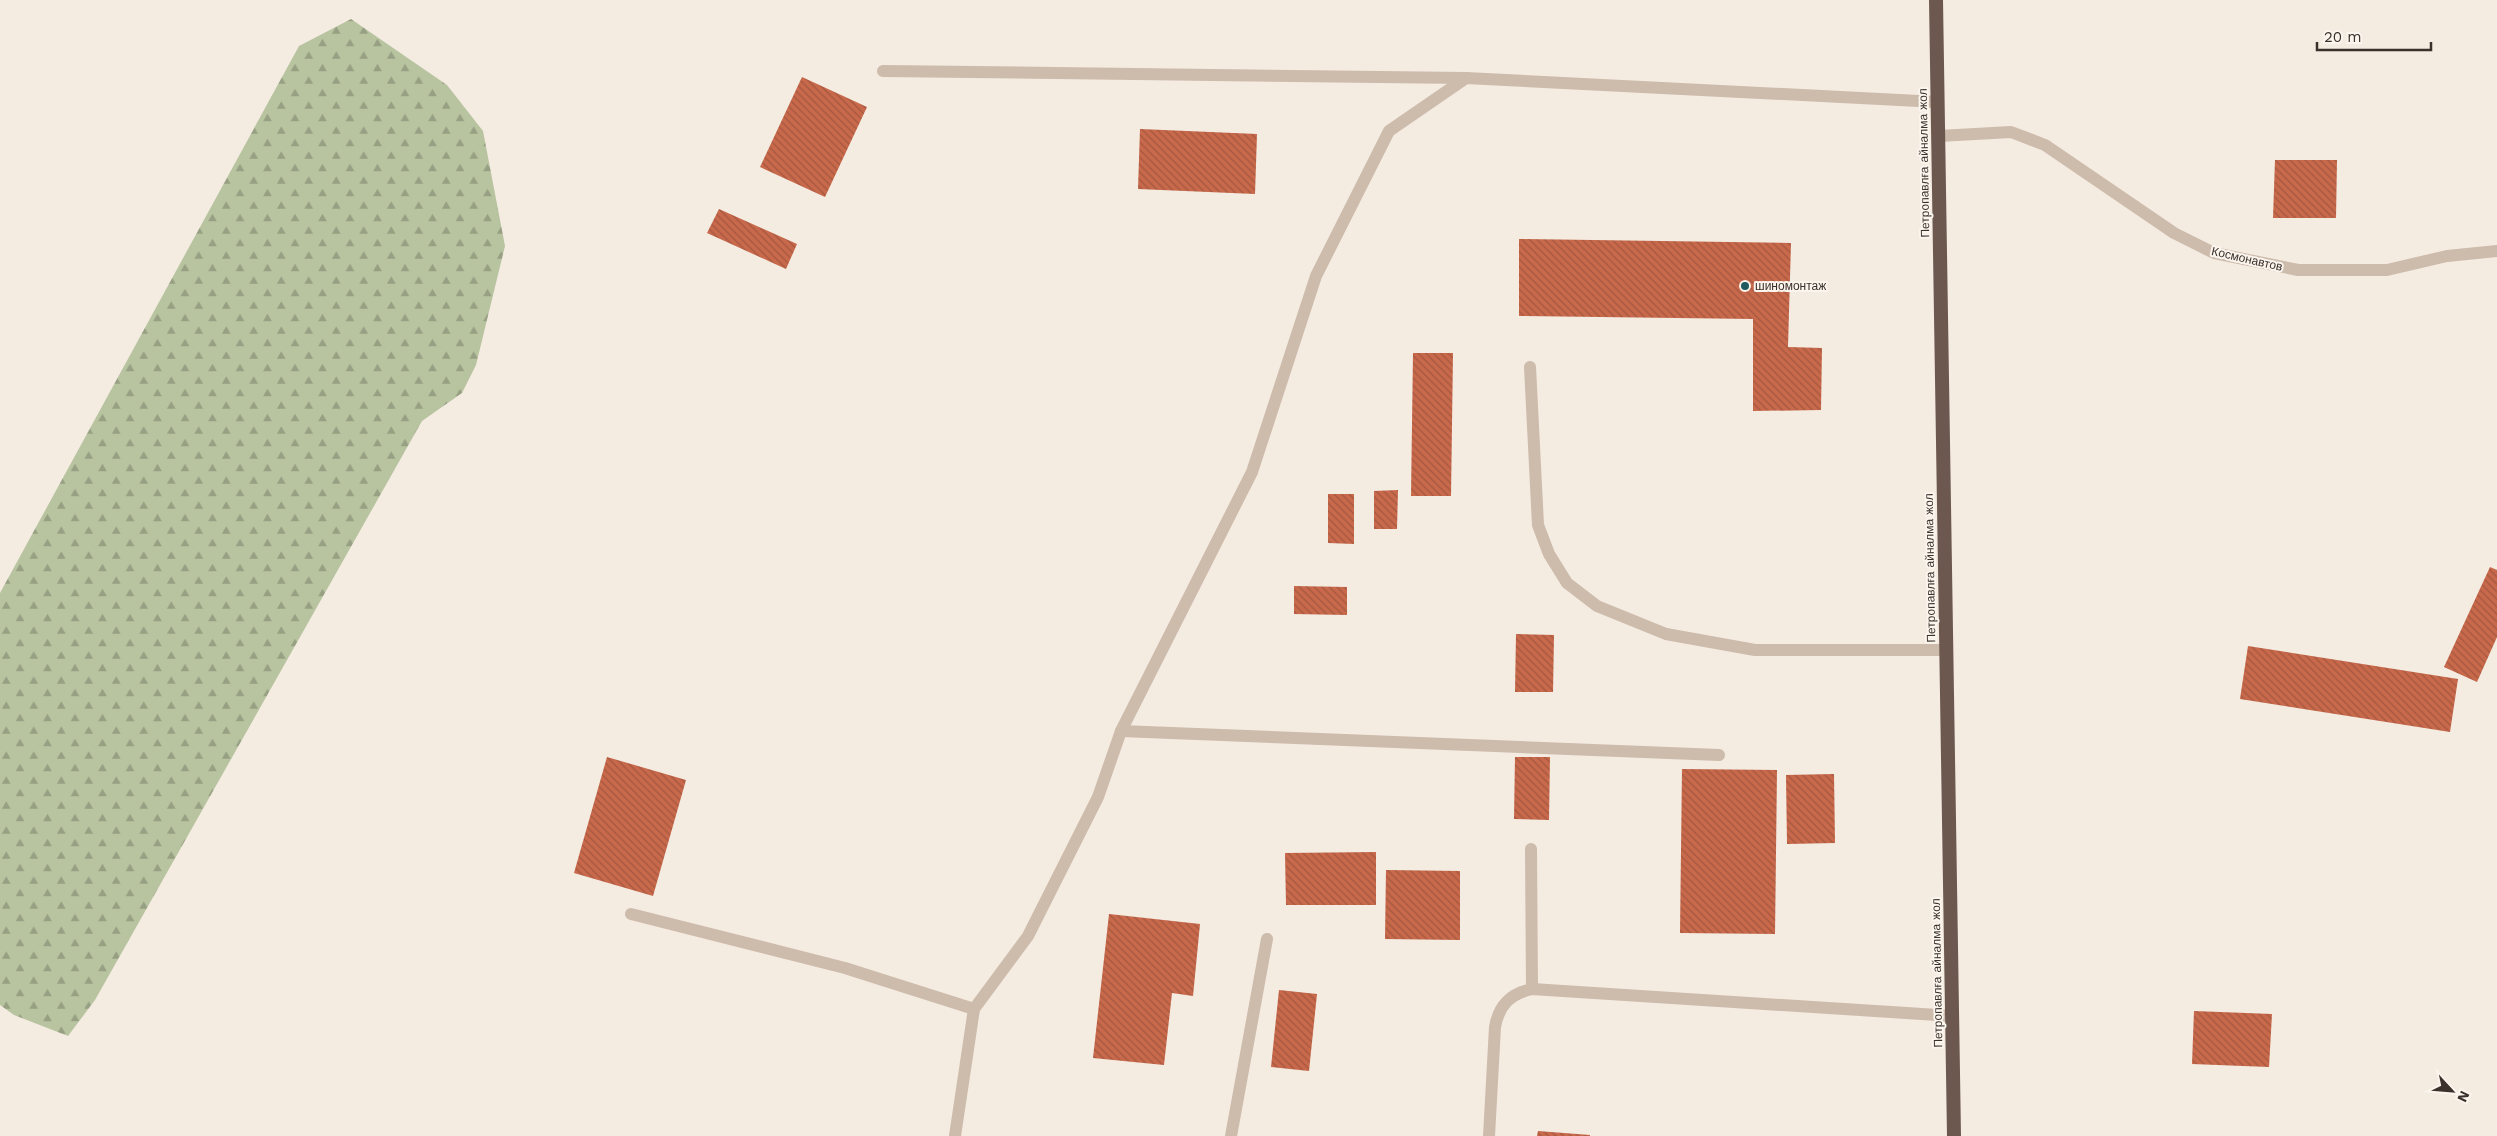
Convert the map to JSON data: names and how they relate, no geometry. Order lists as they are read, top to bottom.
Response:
{
  "streets": {
    "highway": ["Петропавлға айналма жол"],
    "street": ["Космонавтов"]
  },
  "crossings": [
    ["Петропавлға айналма жол", "Космонавтов"]
  ],
  "places": ["шиномонтаж"],
  "scale_bar": "20 m",
  "north": "bottom right"
}
